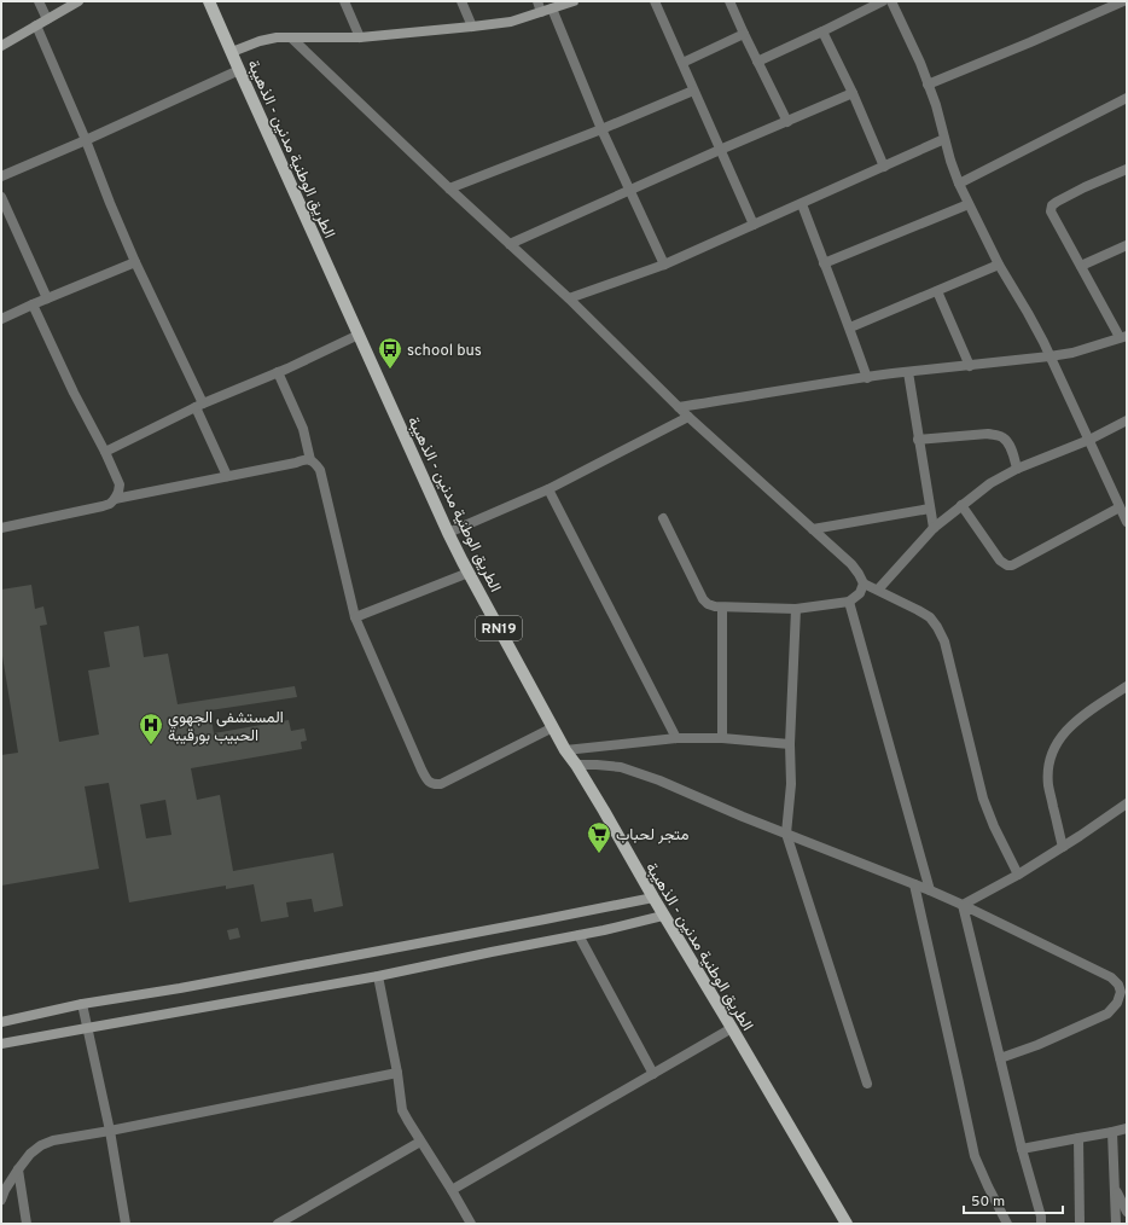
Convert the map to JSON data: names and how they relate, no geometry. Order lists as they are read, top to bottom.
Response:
{
  "streets": {
    "main road": ["الطريق الوطنية مدنين - الذهيبة", "RN19"]
  },
  "places": {
    "bus stop": ["school bus"],
    "hospital": ["المستشفى الجهوي الحبيب بورقيبة"],
    "supermarket": ["متجر لحباب"]
  },
  "scale_bar": "50 m"
}
